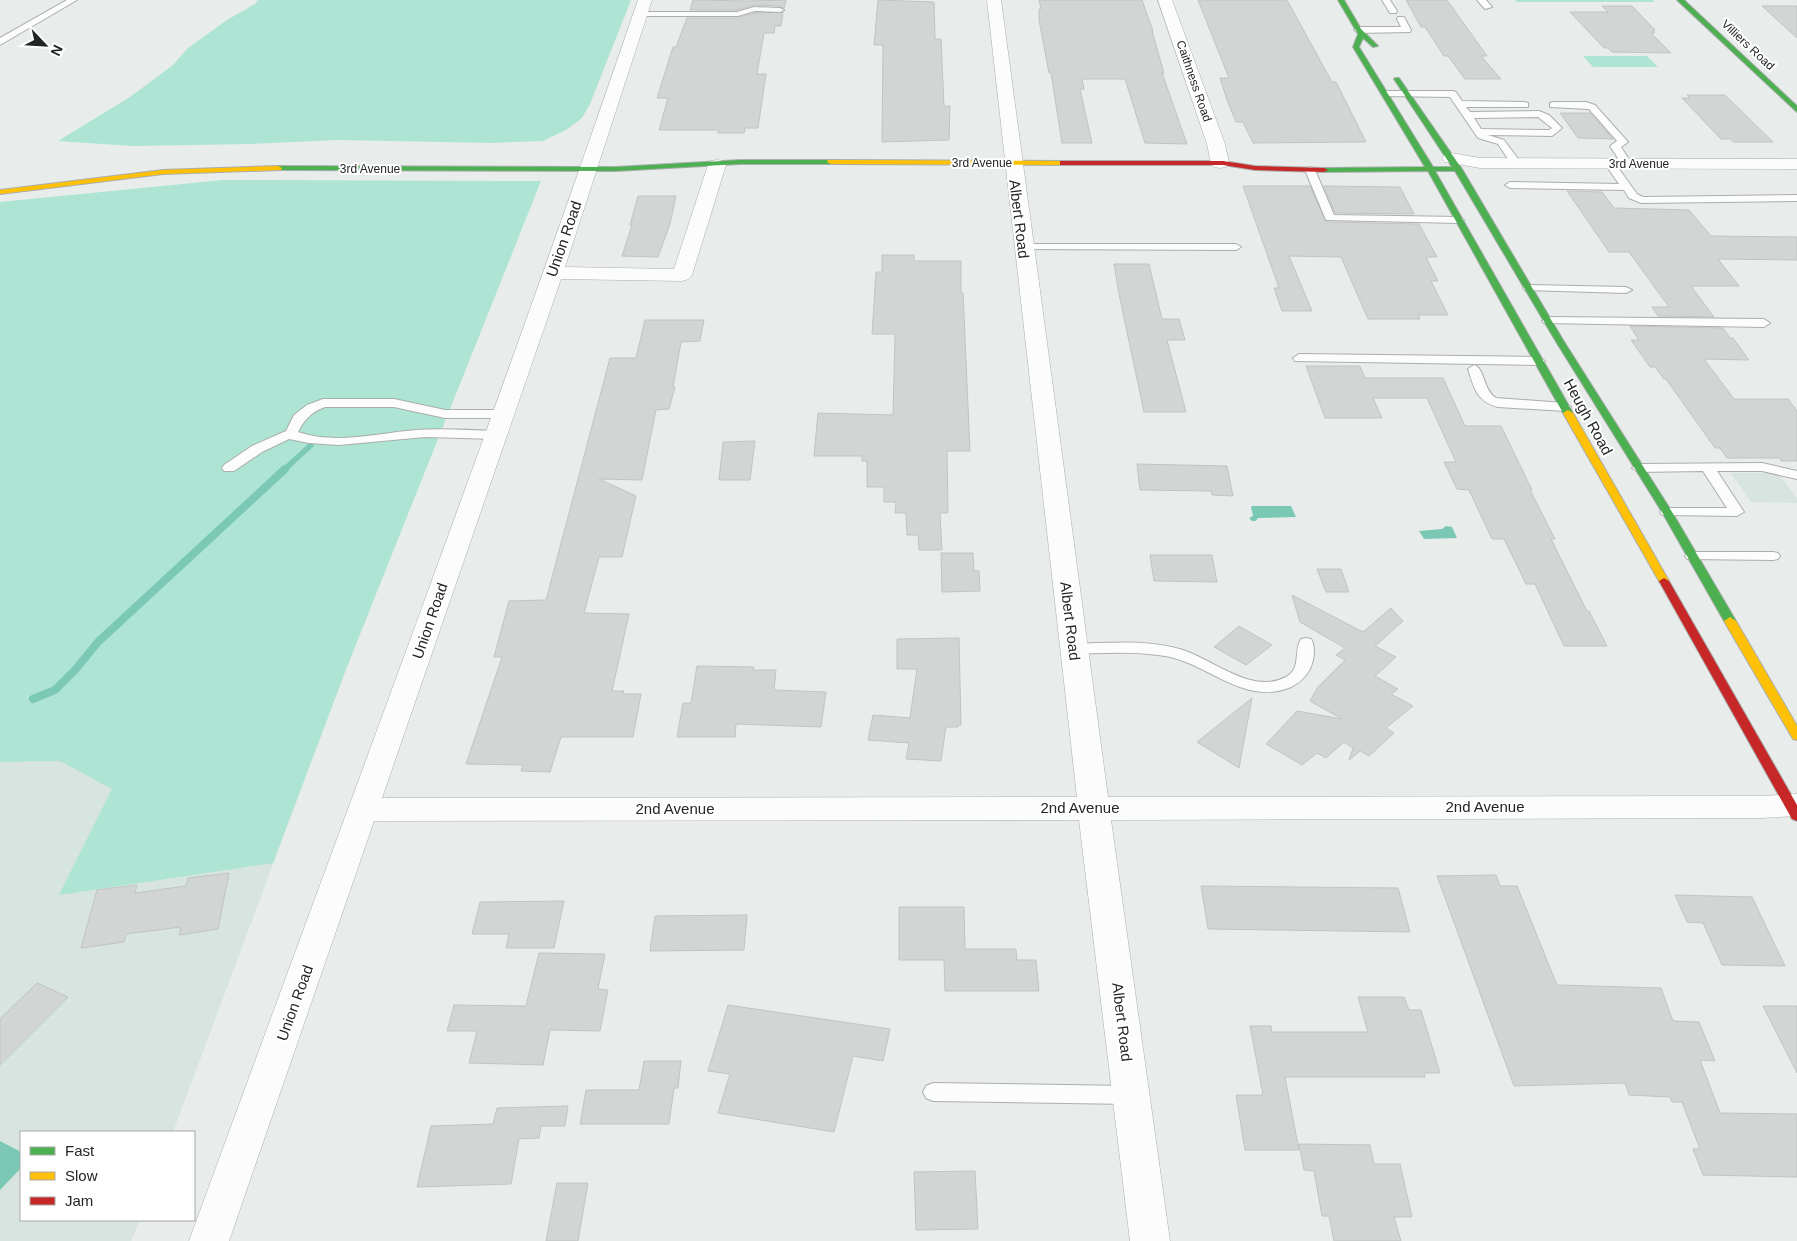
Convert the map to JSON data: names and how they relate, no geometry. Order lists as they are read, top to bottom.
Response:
{
  "streets": {
    "main road": ["Villiers Road", "3rd Avenue", "Heugh Road"],
    "street": [
      "Caithness Road",
      "Albert Road",
      "Union Road",
      "2nd Avenue"
    ]
  },
  "crossings": [
    ["Caithness Road", "3rd Avenue"],
    ["3rd Avenue", "Albert Road"],
    ["3rd Avenue", "Union Road"],
    ["3rd Avenue", "Heugh Road"],
    ["Albert Road", "2nd Avenue"],
    ["Union Road", "2nd Avenue"],
    ["Heugh Road", "2nd Avenue"]
  ],
  "legend": ["Fast", "Slow", "Jam"],
  "north": "bottom right"
}
